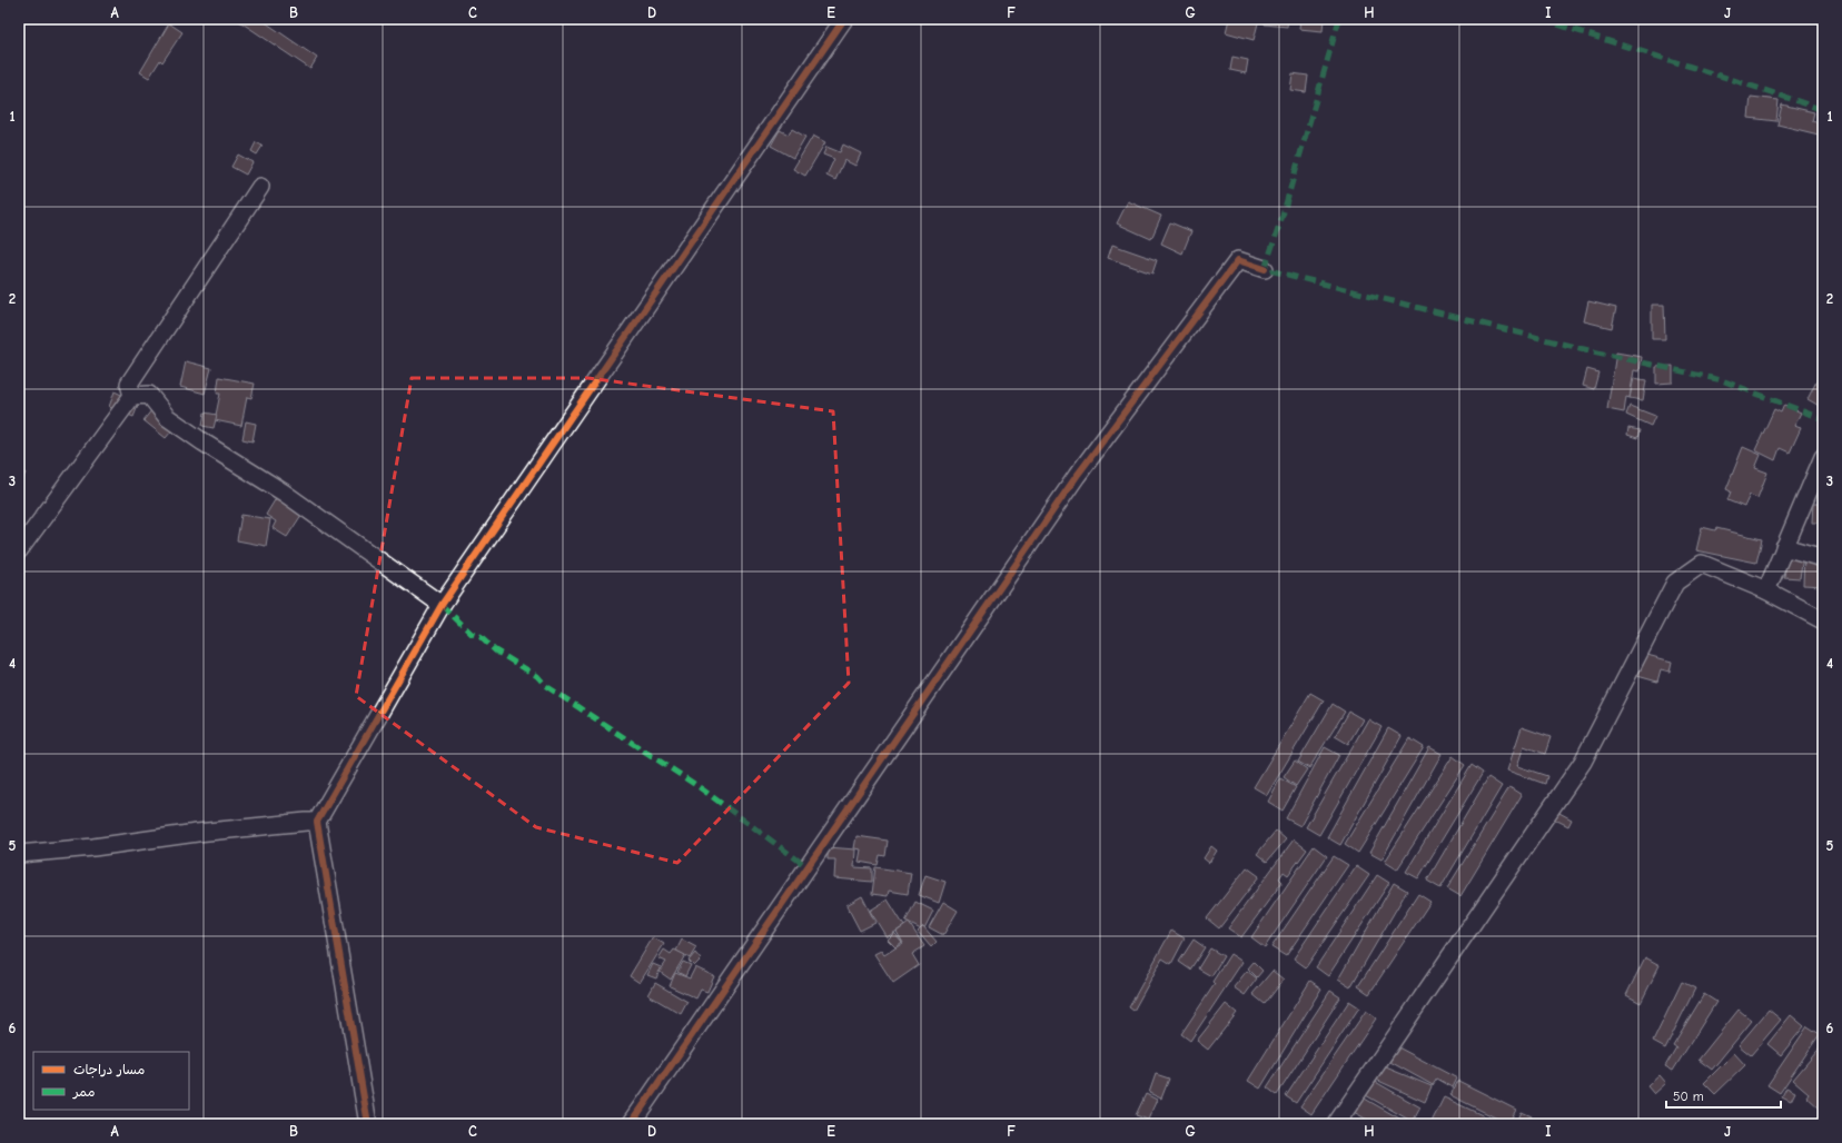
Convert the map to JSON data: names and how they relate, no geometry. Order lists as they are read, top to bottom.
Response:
{
  "legend": ["مسار دراجات", "ممر"],
  "scale_bar": "50 m",
  "grid": {
    "columns": [
      "A",
      "B",
      "C",
      "D",
      "E",
      "F",
      "G",
      "H",
      "I",
      "J"
    ],
    "rows": [
      "1",
      "2",
      "3",
      "4",
      "5",
      "6"
    ]
  }
}
